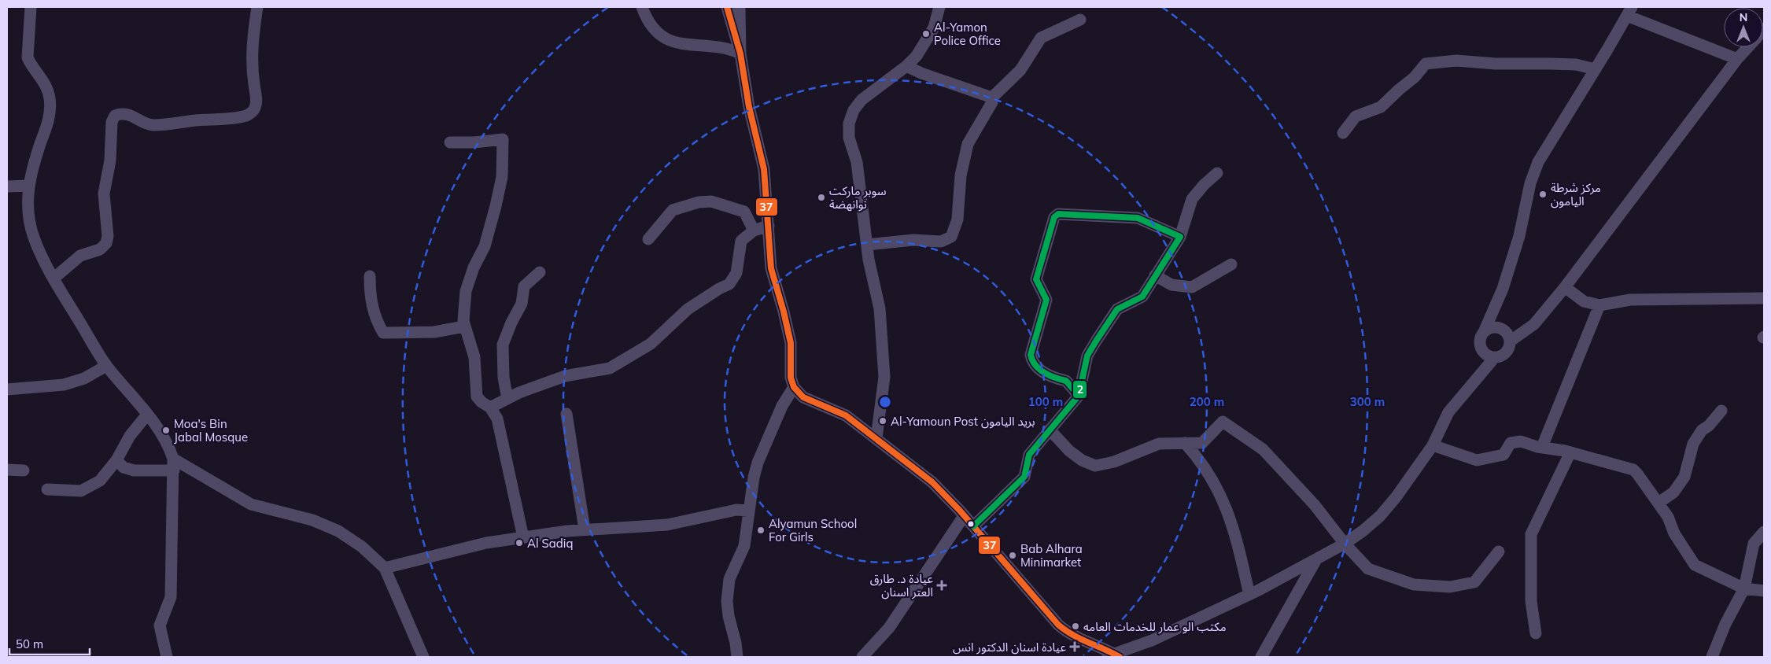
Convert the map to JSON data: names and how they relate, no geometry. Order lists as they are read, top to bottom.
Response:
{
  "places": {
    "other": [
      "Al-Yamon Police Office",
      "مركز شرطة اليامون",
      "سوبر ماركت نوانهضة",
      "Al-Yamoun Post بريد اليامون",
      "Moa's Bin Jabal Mosque",
      "Alyamun School For Girls",
      "Al Sadiq",
      "Bab Alhara Minimarket",
      "مكتب الو عمار للخدمات العامه"
    ],
    "health": ["عيادة د. طارق العتر اسنان", "عيادة اسنان الدكتور انس"]
  },
  "lines": ["transit line 37", "transit line 2"],
  "scale_bar": "50 m",
  "north": "top",
  "rings": ["100 m", "200 m", "300 m"]
}
